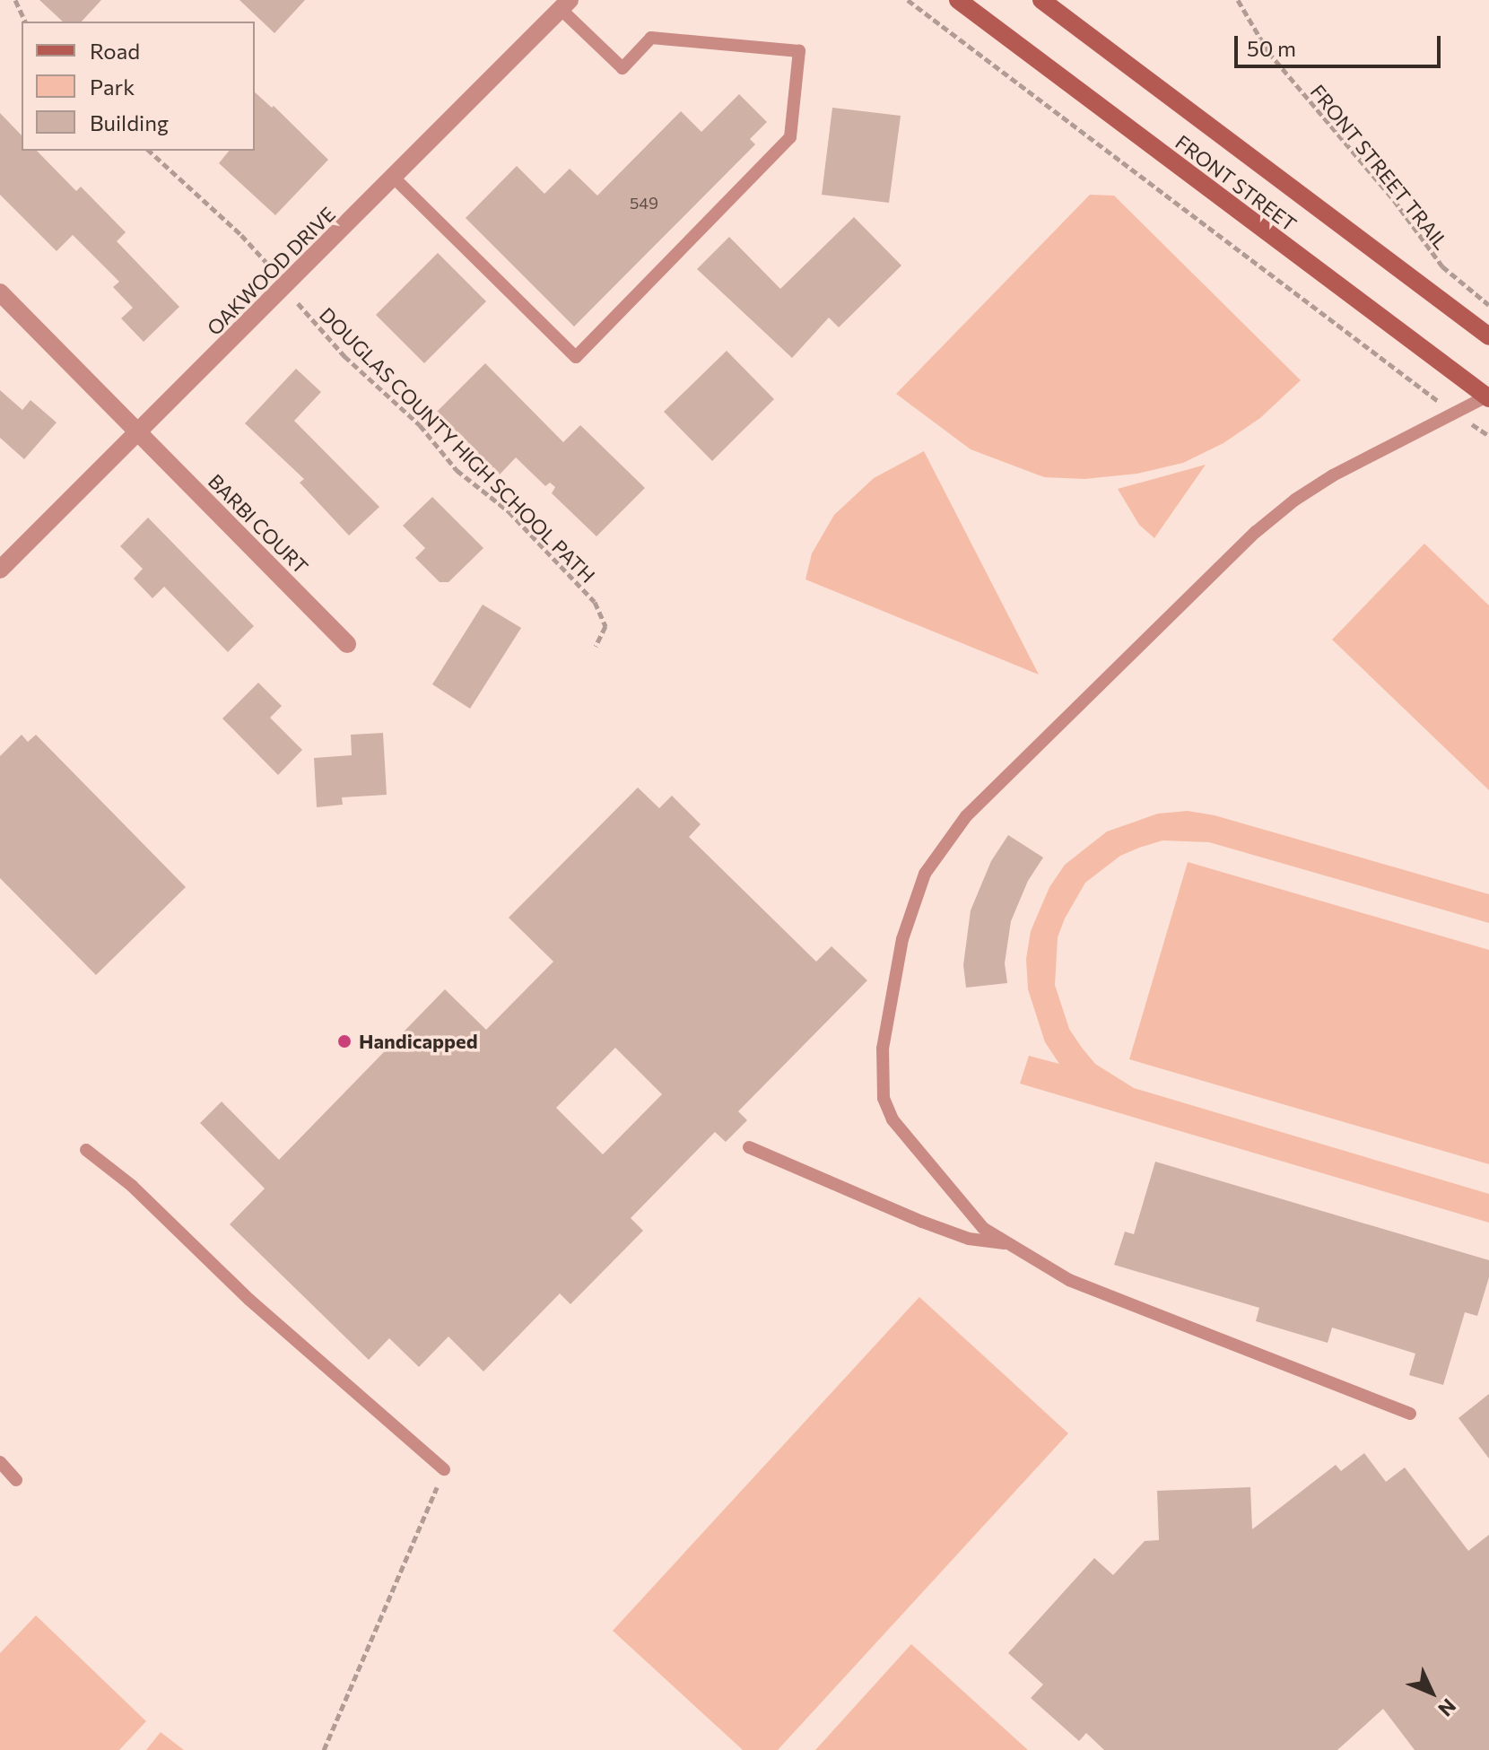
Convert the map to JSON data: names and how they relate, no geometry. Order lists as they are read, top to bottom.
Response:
{
  "streets": {
    "main road": ["FRONT STREET"],
    "street": ["OAKWOOD DRIVE", "BARBI COURT"],
    "path": ["FRONT STREET TRAIL", "DOUGLAS COUNTY HIGH SCHOOL PATH"]
  },
  "crossings": [
    ["OAKWOOD DRIVE", "DOUGLAS COUNTY HIGH SCHOOL PATH"],
    ["OAKWOOD DRIVE", "BARBI COURT"]
  ],
  "places": ["Handicapped"],
  "house_numbers": ["549"],
  "legend": ["Road", "Park", "Building"],
  "scale_bar": "50 m",
  "north": "bottom right"
}
